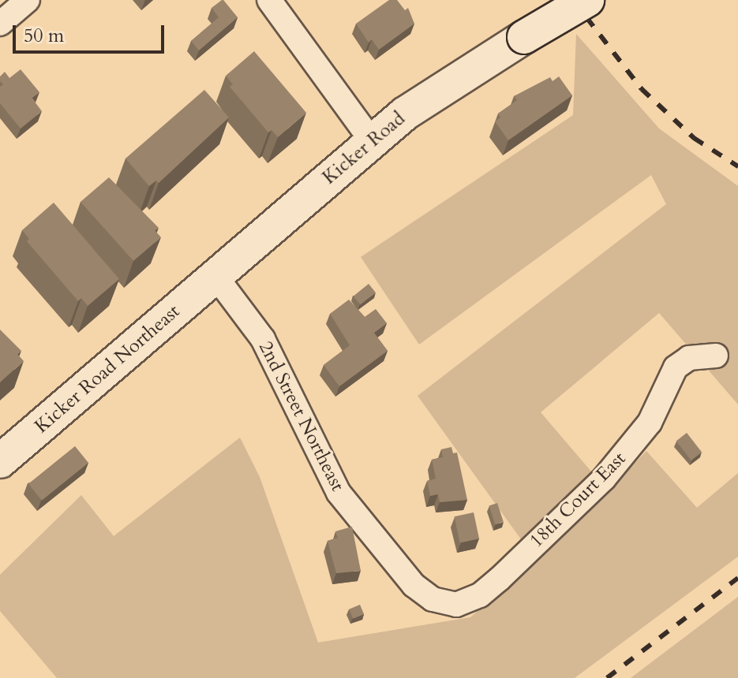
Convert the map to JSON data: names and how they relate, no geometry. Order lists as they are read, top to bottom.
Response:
{
  "streets": {
    "main road": ["Kicker Road", "Kicker Road Northeast"],
    "street": ["2nd Street Northeast", "18th Court East"]
  },
  "crossings": [
    ["Kicker Road", "Kicker Road Northeast"],
    ["Kicker Road", "2nd Street Northeast"],
    ["Kicker Road Northeast", "2nd Street Northeast"],
    ["2nd Street Northeast", "18th Court East"]
  ],
  "scale_bar": "50 m"
}
